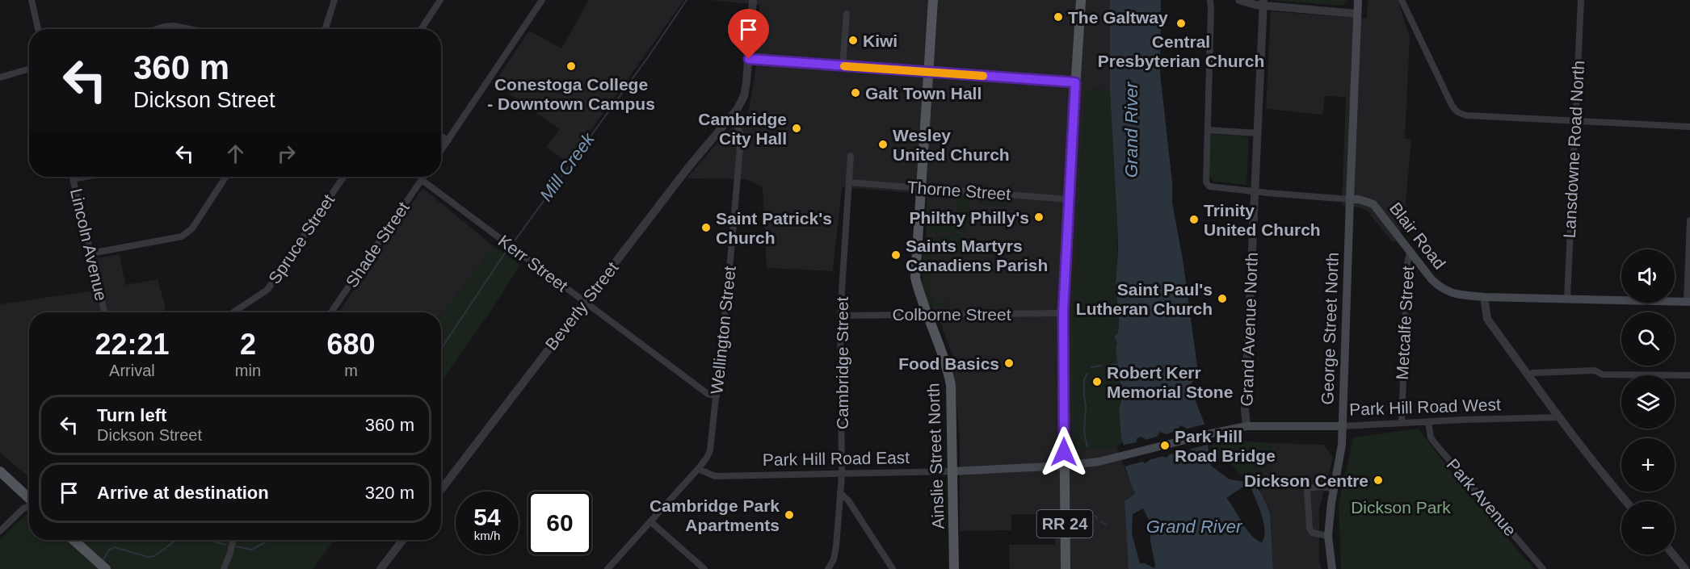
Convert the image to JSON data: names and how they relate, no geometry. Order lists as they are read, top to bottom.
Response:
{
  "streets": {
    "main road": [
      "Blair Road",
      "George Street North",
      "Park Hill Road West",
      "Ainslie Street North",
      "Park Hill Road East",
      "RR 24"
    ],
    "street": [
      "Lansdowne Road North",
      "Thorne Street",
      "Spruce Street",
      "Lincoln Avenue",
      "Shade Street",
      "Kerr Street",
      "Beverly Street",
      "Colborne Street",
      "Metcalfe Street",
      "Grand Avenue North",
      "Wellington Street",
      "Cambridge Street",
      "Park Avenue"
    ]
  },
  "crossings": [
    ["Lansdowne Road North", "Blair Road"],
    ["Thorne Street", "Cambridge Street"],
    ["Thorne Street", "Ainslie Street North"],
    ["Thorne Street", "RR 24"],
    ["Blair Road", "Metcalfe Street"],
    ["Blair Road", "George Street North"],
    ["Blair Road", "Grand Avenue North"],
    ["Shade Street", "Kerr Street"],
    ["Kerr Street", "Beverly Street"],
    ["Kerr Street", "Wellington Street"],
    ["Beverly Street", "Wellington Street"],
    ["Colborne Street", "Cambridge Street"],
    ["Colborne Street", "Ainslie Street North"],
    ["Colborne Street", "RR 24"],
    ["Metcalfe Street", "Park Hill Road West"],
    ["George Street North", "Park Hill Road West"],
    ["Grand Avenue North", "Park Hill Road West"],
    ["Wellington Street", "Park Hill Road East"],
    ["Cambridge Street", "Park Hill Road East"],
    ["Park Hill Road West", "Park Hill Road East"],
    ["Park Hill Road West", "Park Avenue"],
    ["Ainslie Street North", "Park Hill Road East"],
    ["Park Hill Road East", "RR 24"]
  ],
  "water": ["Grand River", "Mill Creek"],
  "parks": ["Dickson Park"],
  "places": [
    "The Galtway",
    "Central Presbyterian Church",
    "Kiwi",
    "Conestoga College - Downtown Campus",
    "Galt Town Hall",
    "Cambridge City Hall",
    "Wesley United Church",
    "Philthy Philly's",
    "Trinity United Church",
    "Saint Patrick's Church",
    "Saints Martyrs Canadiens Parish",
    "Saint Paul's Lutheran Church",
    "Food Basics",
    "Robert Kerr Memorial Stone",
    "Park Hill Road Bridge",
    "Dickson Centre",
    "Cambridge Park Apartments"
  ],
  "page": {
    "turn": ["360 m", "Dickson Street"],
    "map_buttons": ["+", "−"],
    "eta": [
      "22:21",
      "Arrival",
      "2",
      "min",
      "680",
      "m"
    ],
    "list": [
      {
        "name": "Turn left",
        "note": "Dickson Street",
        "value": "360 m"
      },
      {
        "name": "Arrive at destination",
        "value": "320 m"
      }
    ],
    "speed": "54 km/h",
    "limit": "60"
  }
}
